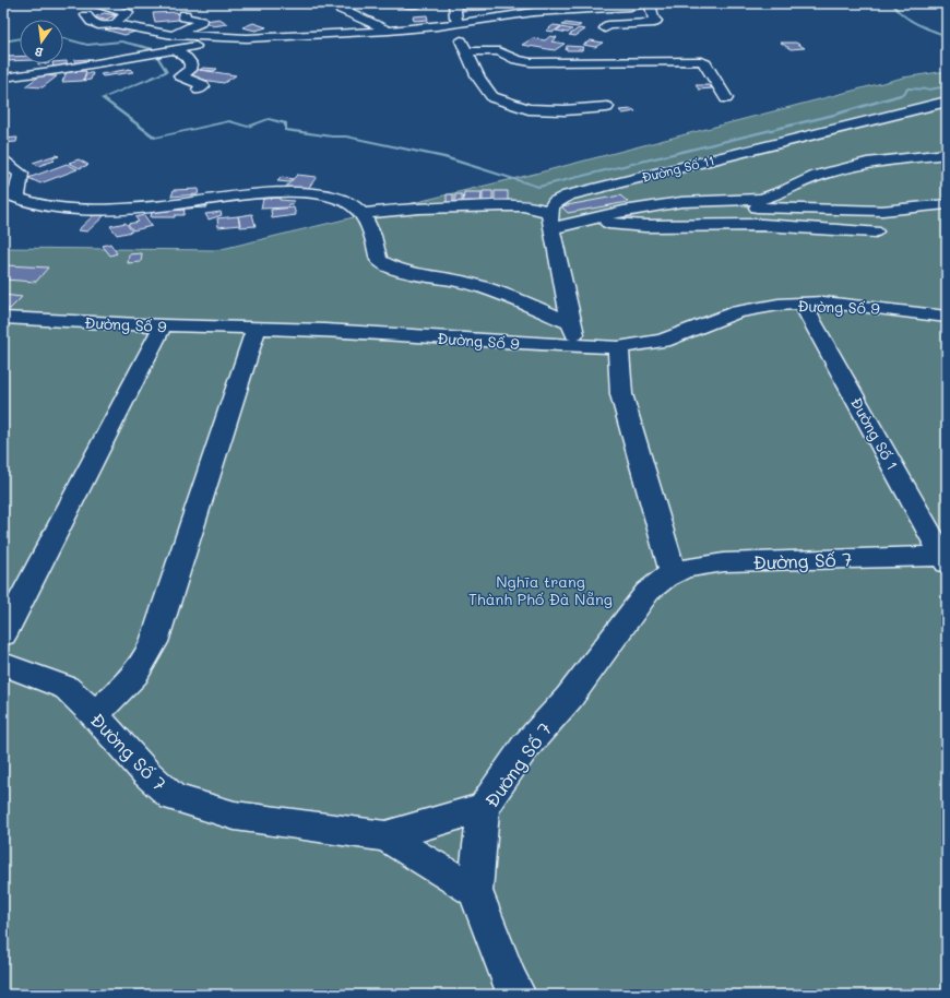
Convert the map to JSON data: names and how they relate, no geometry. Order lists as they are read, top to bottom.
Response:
{
  "streets": {
    "street": [
      "Đường Số 11",
      "Đường Số 9",
      "Đường Số 1",
      "Đường Số 7"
    ]
  },
  "crossings": [
    ["Đường Số 9", "Đường Số 1"],
    ["Đường Số 1", "Đường Số 7"]
  ],
  "parks": ["Nghĩa trang Thành Phố Đà Nẵng"],
  "north": "bottom"
}
